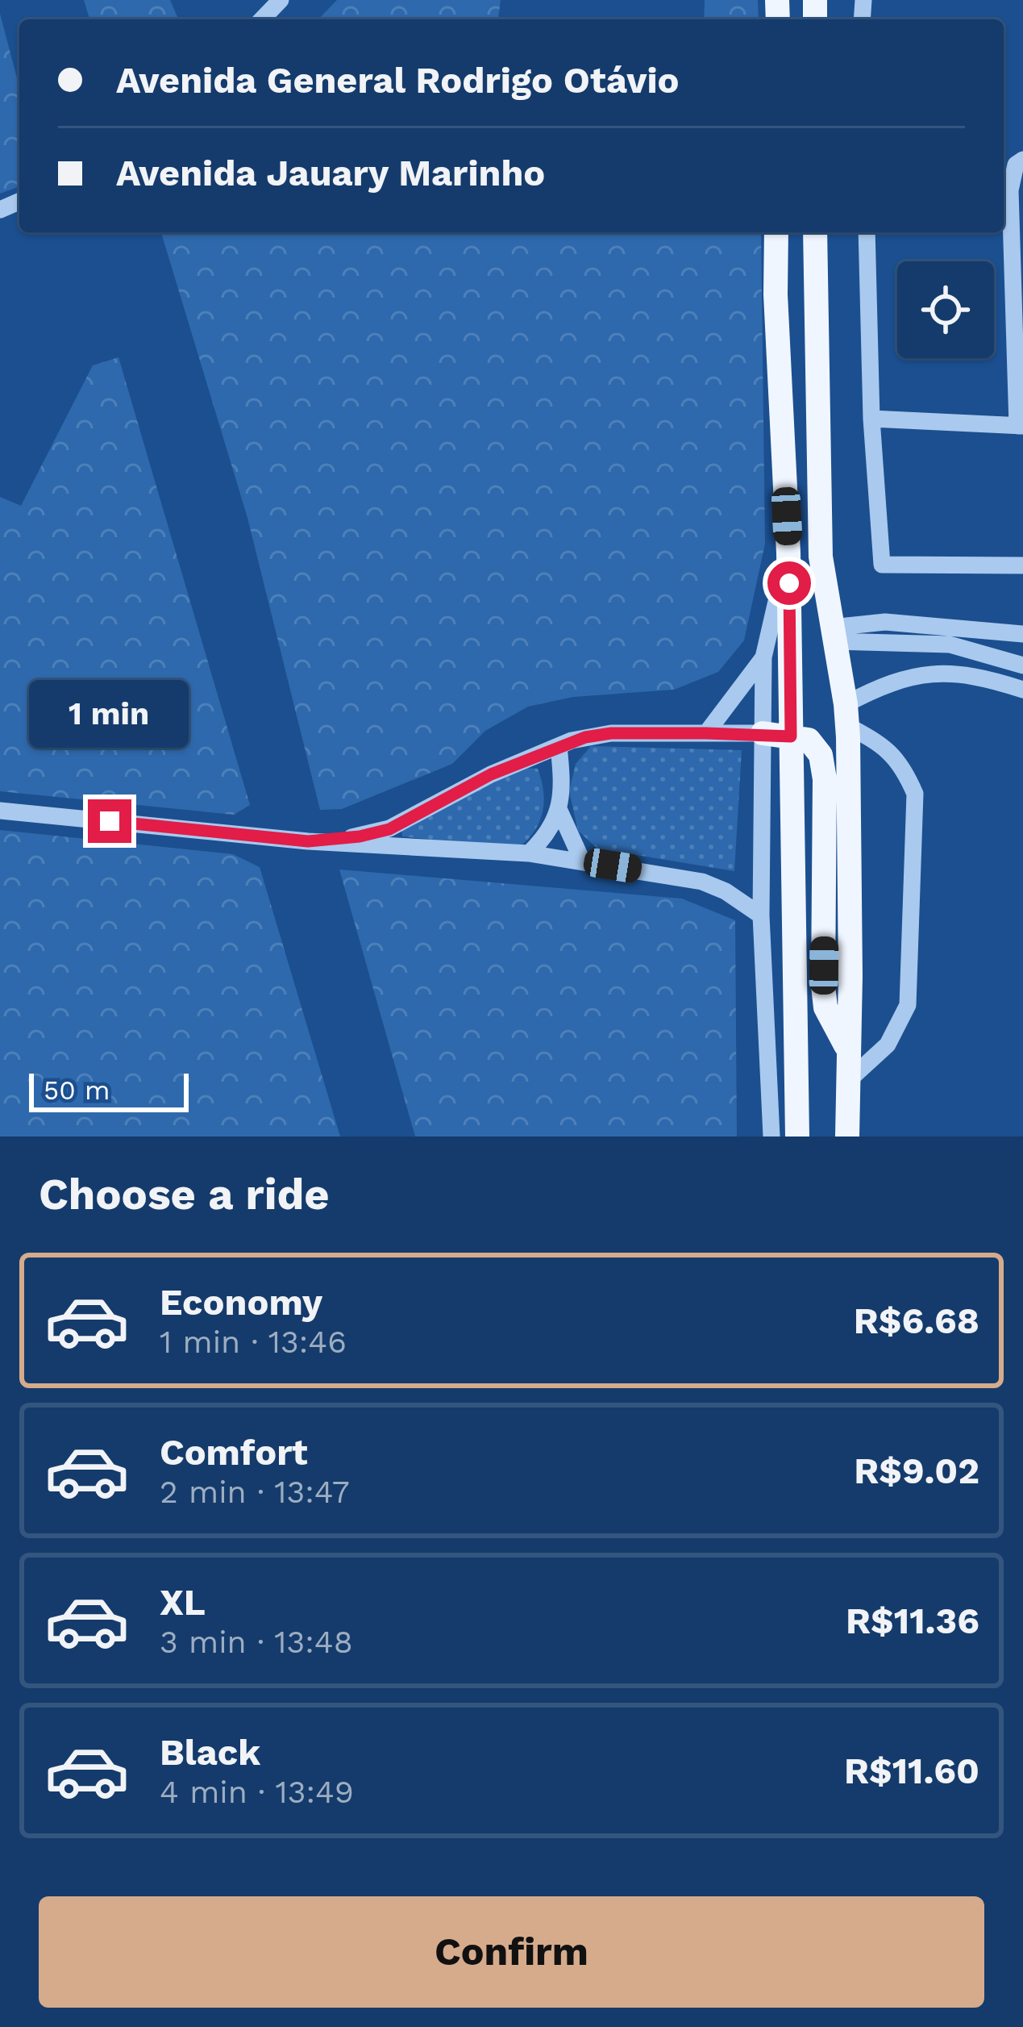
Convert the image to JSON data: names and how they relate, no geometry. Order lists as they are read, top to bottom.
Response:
{
  "scale_bar": "50 m",
  "page": {
    "banner": ["Avenida General Rodrigo Otávio", "Avenida Jauary Marinho"],
    "bubble": "1 min",
    "scale": "50 m",
    "heading": "Choose a ride",
    "list": [
      {
        "name": "Economy",
        "note": "1 min · 13:46",
        "value": "R$6.68"
      },
      {
        "name": "Comfort",
        "note": "2 min · 13:47",
        "value": "R$9.02"
      },
      {
        "name": "XL",
        "note": "3 min · 13:48",
        "value": "R$11.36"
      },
      {
        "name": "Black",
        "note": "4 min · 13:49",
        "value": "R$11.60"
      }
    ],
    "buttons": "Confirm"
  }
}
